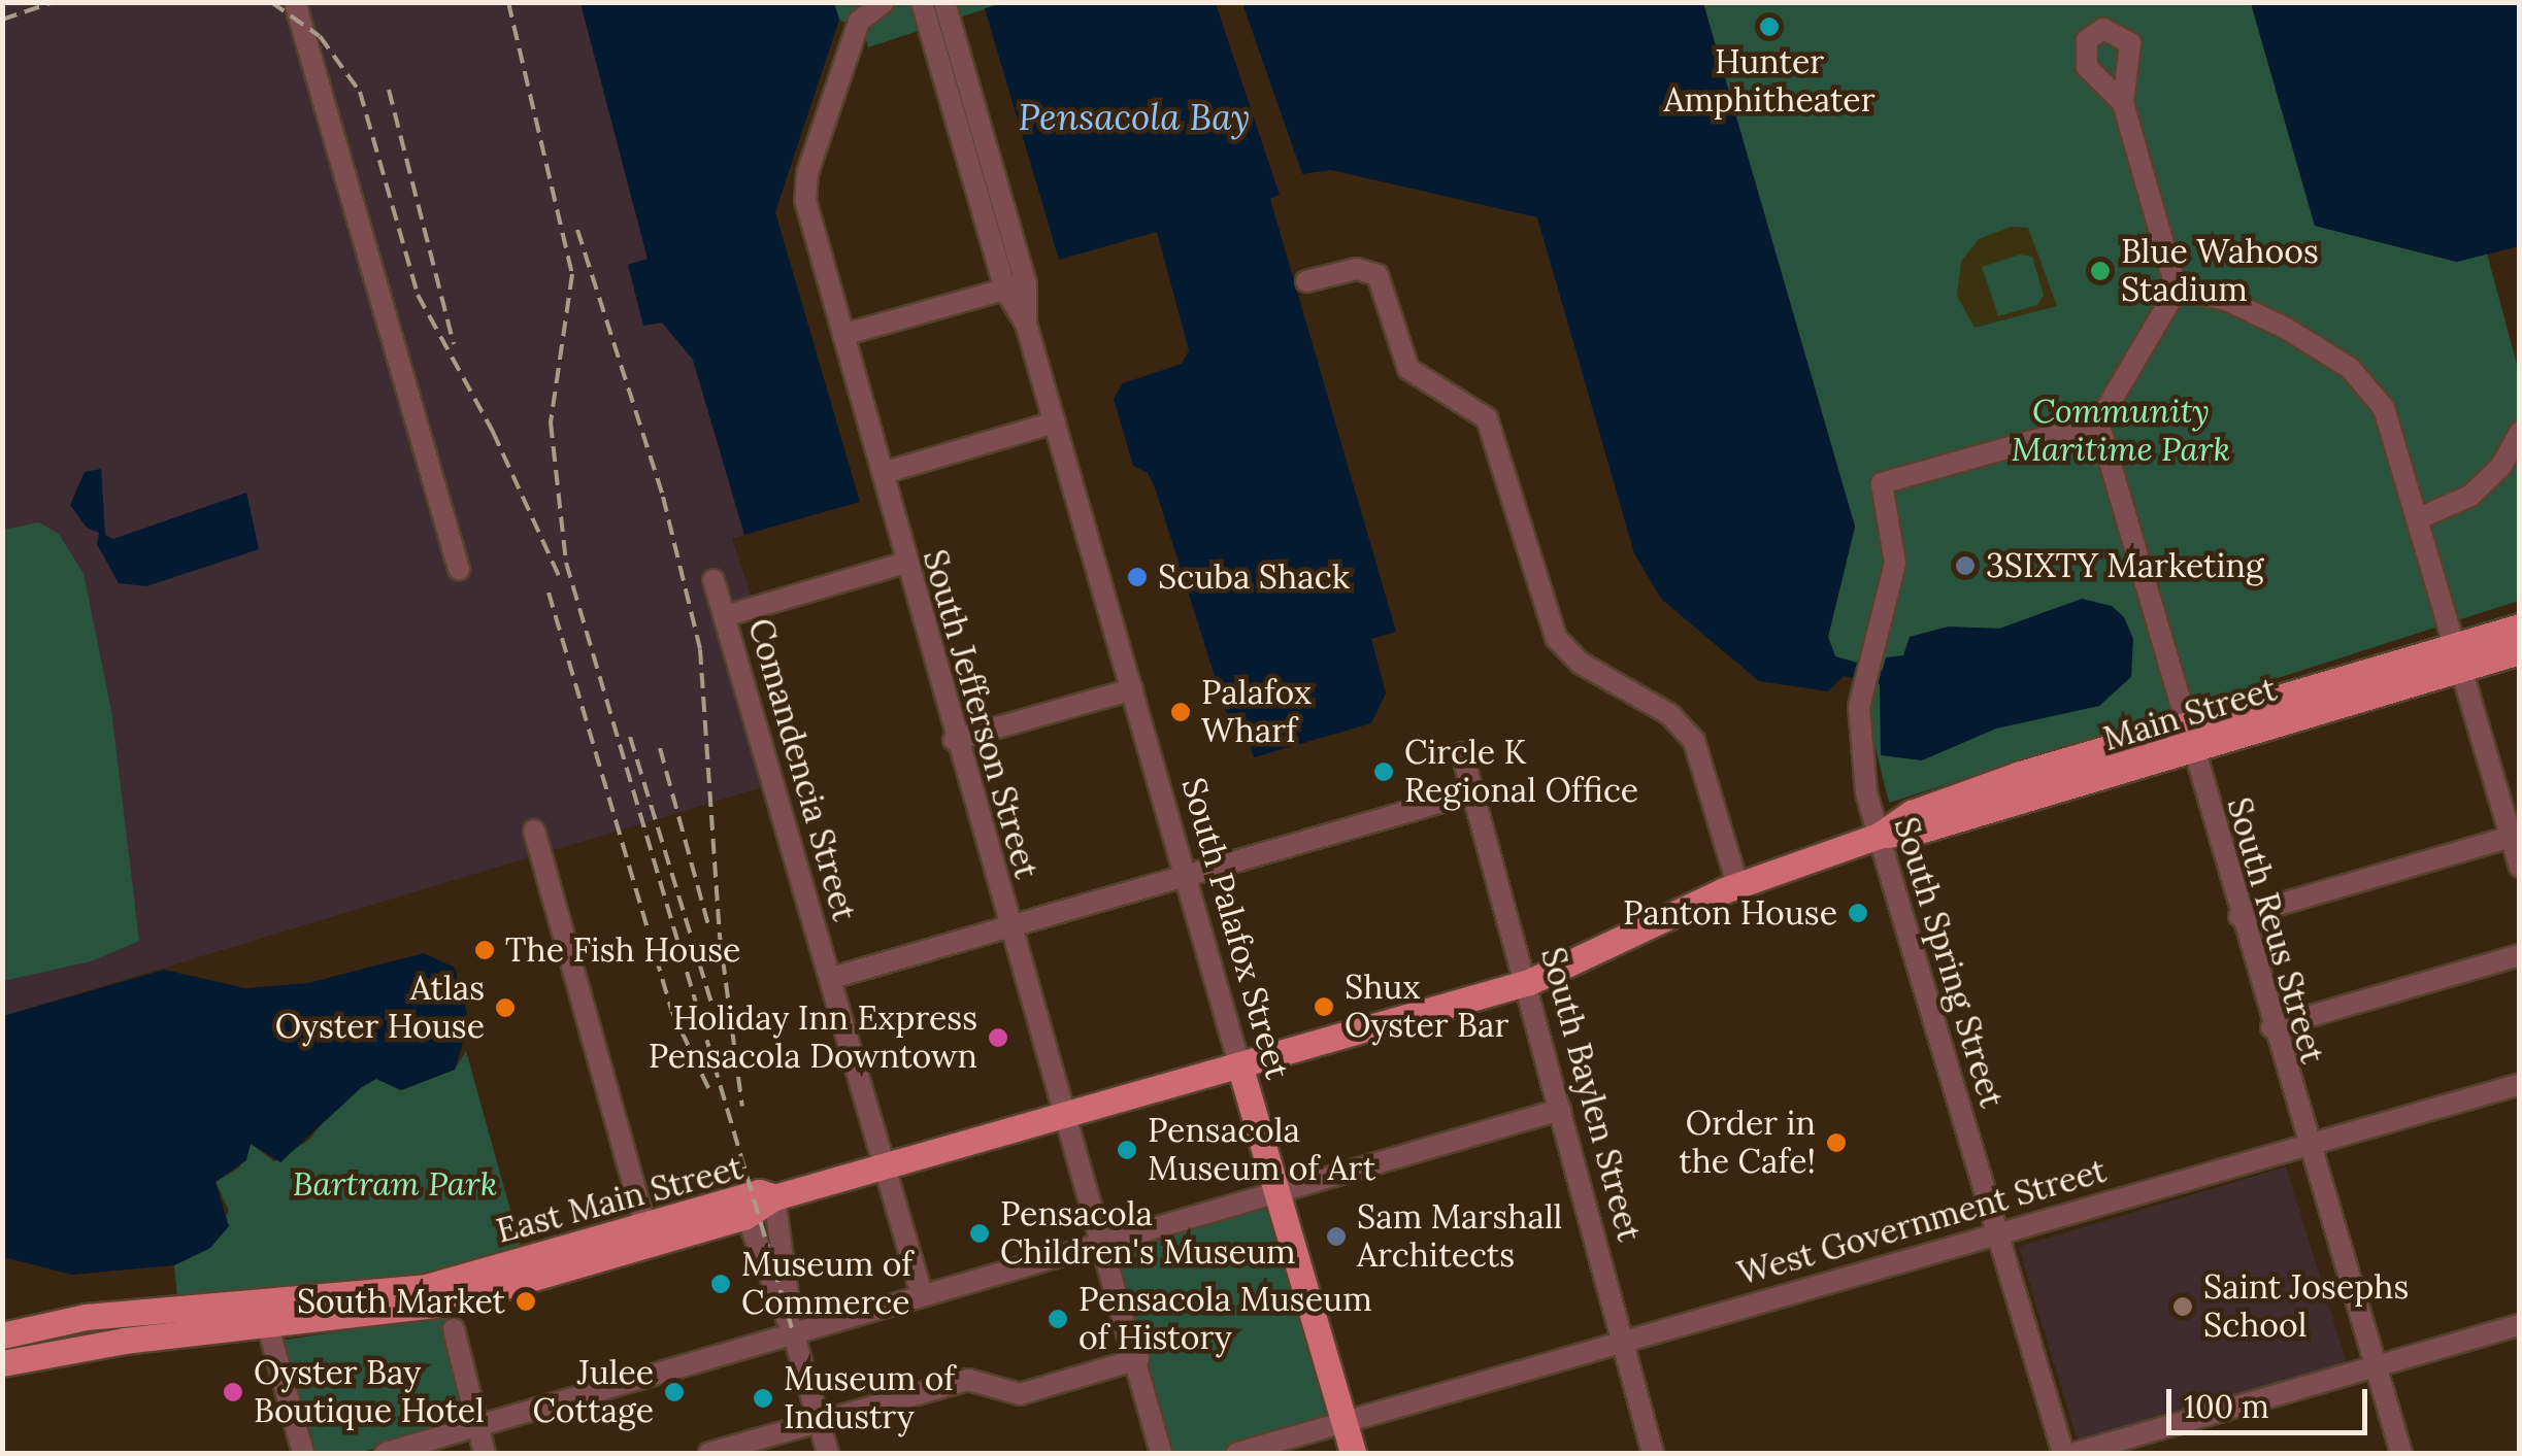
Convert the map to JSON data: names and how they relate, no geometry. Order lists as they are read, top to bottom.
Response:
{
  "streets": {
    "main road": ["Main Street", "South Palafox Street", "East Main Street"],
    "street": [
      "South Jefferson Street",
      "Comandencia Street",
      "South Reus Street",
      "South Spring Street",
      "South Baylen Street",
      "West Government Street"
    ]
  },
  "crossings": [
    ["South Jefferson Street", "East Main Street"],
    ["Main Street", "South Palafox Street"],
    ["Main Street", "South Reus Street"],
    ["Main Street", "South Spring Street"],
    ["Main Street", "South Baylen Street"],
    ["Main Street", "East Main Street"],
    ["Comandencia Street", "East Main Street"],
    ["South Palafox Street", "East Main Street"],
    ["South Palafox Street", "West Government Street"],
    ["South Reus Street", "South Spring Street"],
    ["South Reus Street", "West Government Street"],
    ["South Spring Street", "West Government Street"],
    ["South Baylen Street", "West Government Street"]
  ],
  "water": ["Pensacola Bay"],
  "parks": ["Community Maritime Park", "Bartram Park"],
  "places": [
    "Hunter Amphitheater",
    "Blue Wahoos Stadium",
    "3SIXTY Marketing",
    "Scuba Shack",
    "Palafox Wharf",
    "Circle K Regional Office",
    "Panton House",
    "The Fish House",
    "Shux Oyster Bar",
    "Atlas Oyster House",
    "Holiday Inn Express Pensacola Downtown",
    "Order in the Cafe!",
    "Pensacola Museum of Art",
    "Pensacola Children's Museum",
    "Sam Marshall Architects",
    "Museum of Commerce",
    "South Market",
    "Saint Josephs School",
    "Pensacola Museum of History",
    "Oyster Bay Boutique Hotel",
    "Julee Cottage",
    "Museum of Industry"
  ],
  "scale_bar": "100 m"
}
